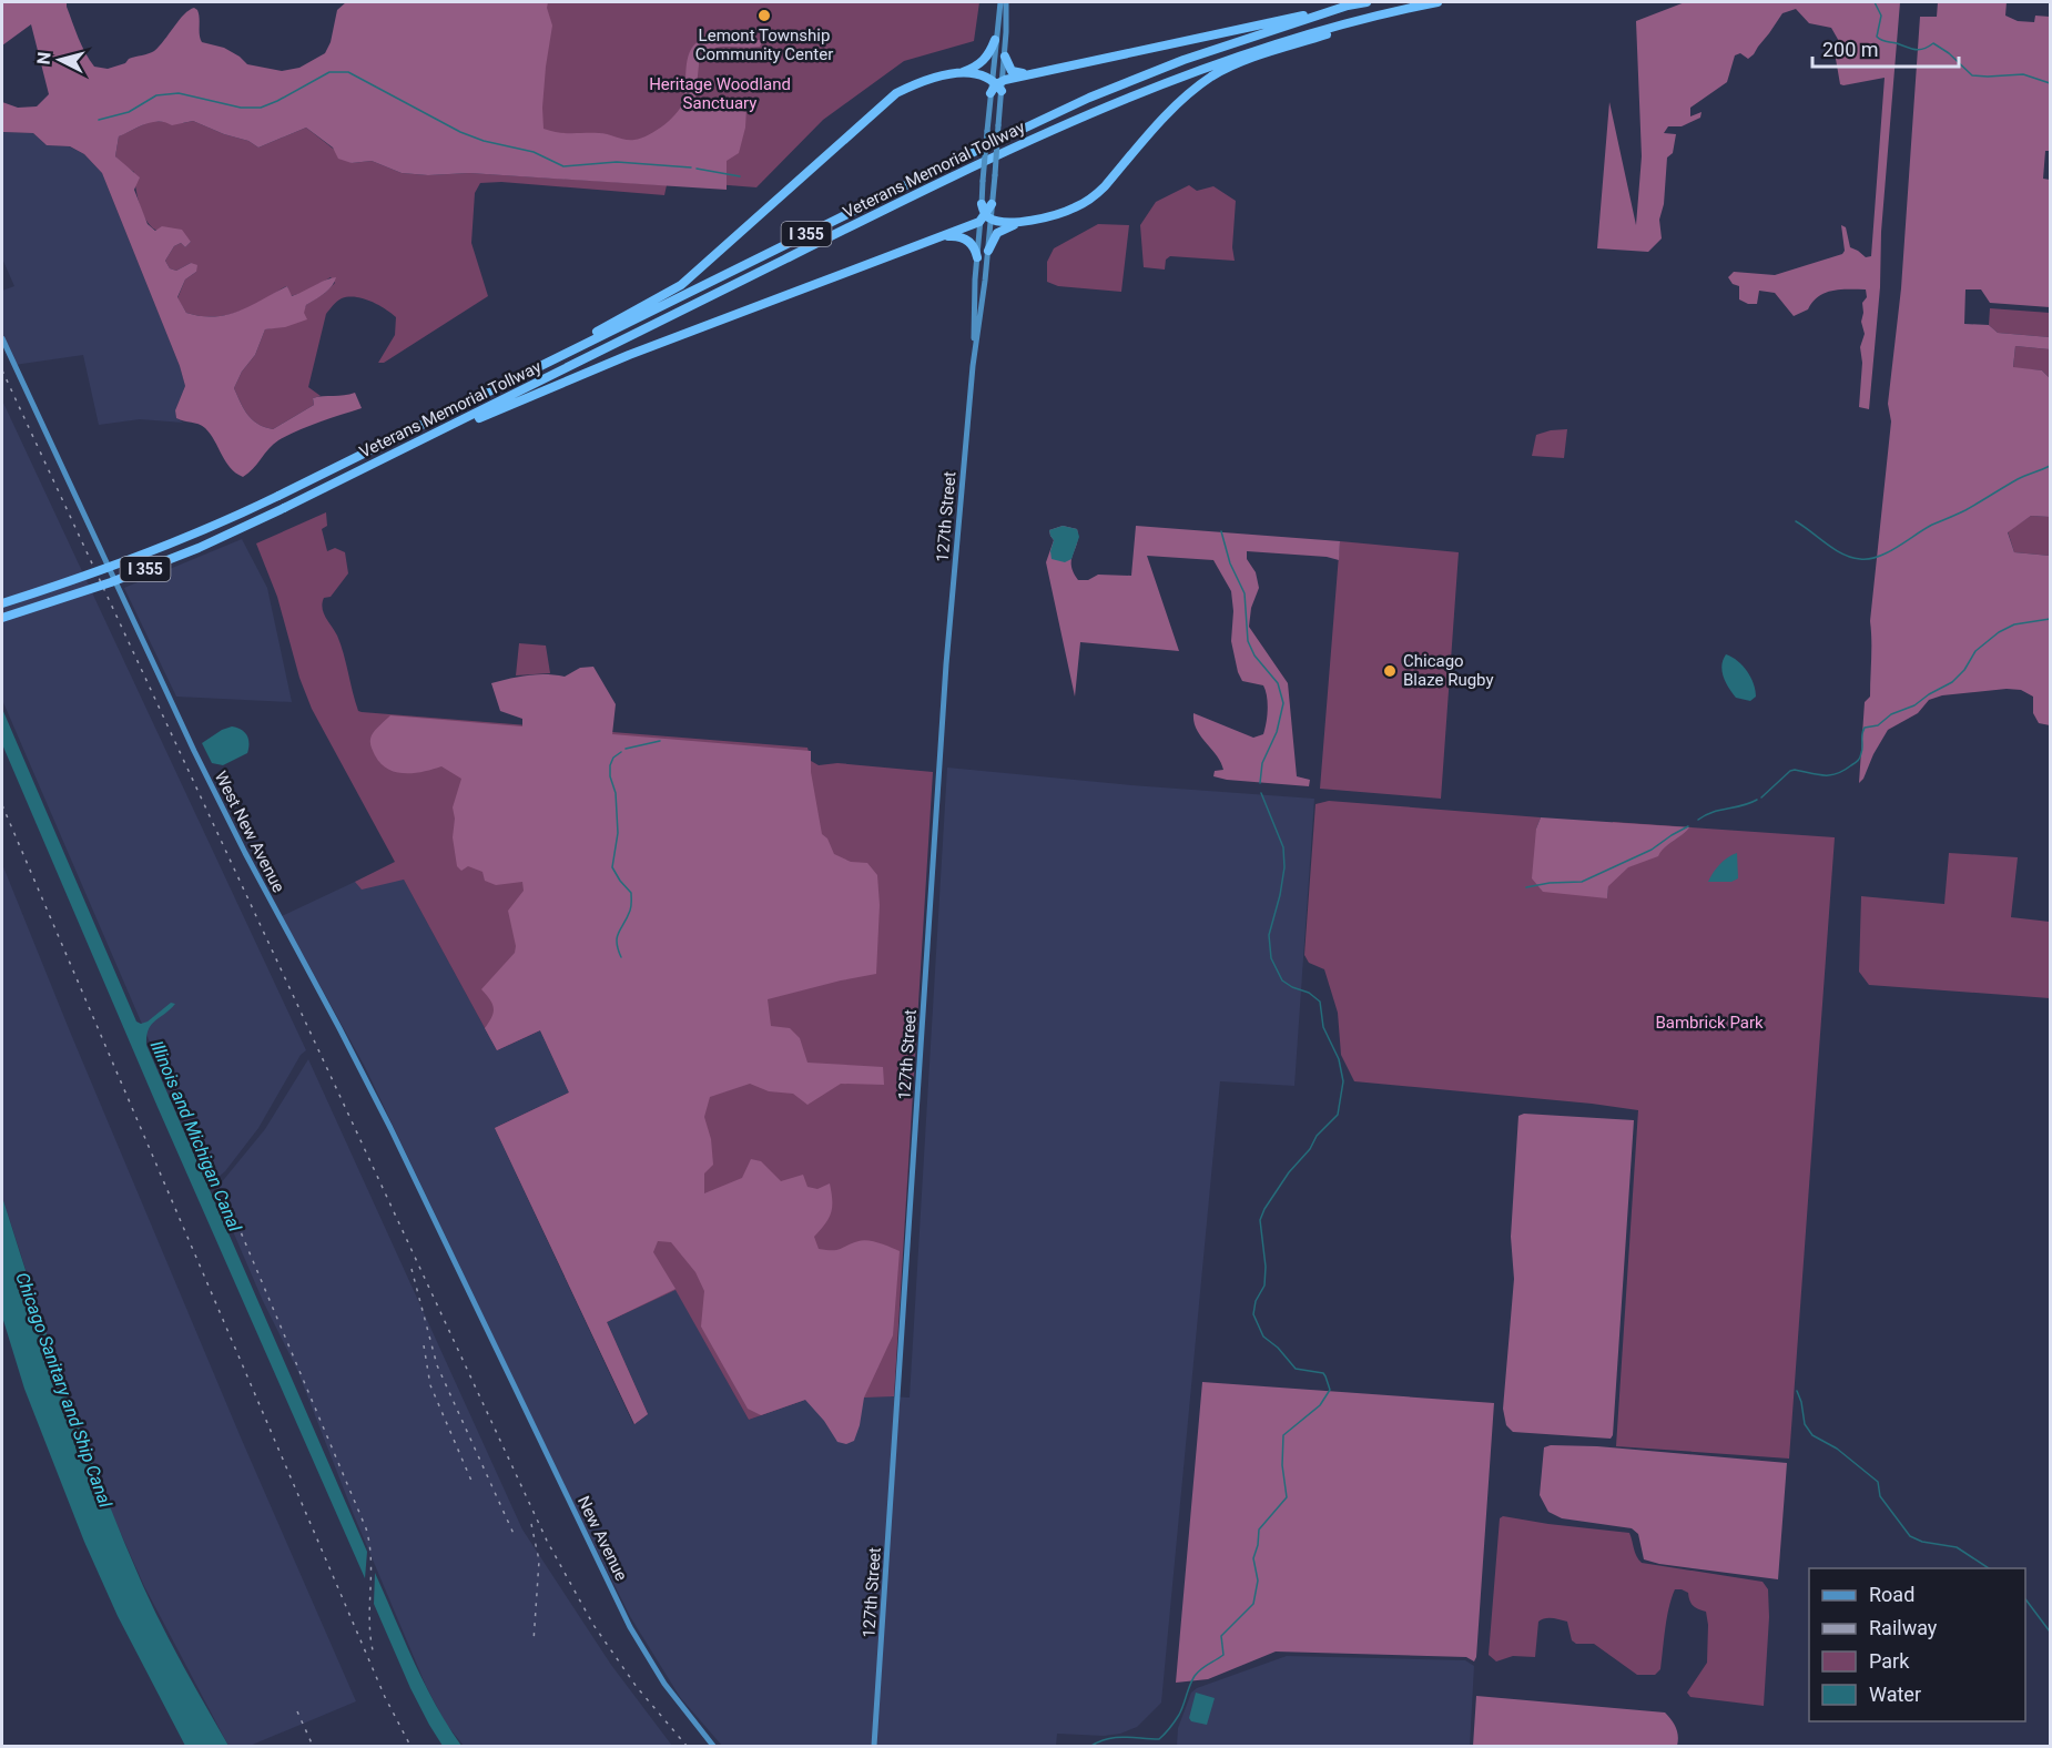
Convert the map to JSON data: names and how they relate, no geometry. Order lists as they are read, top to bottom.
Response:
{
  "streets": {
    "highway": ["Veterans Memorial Tollway", "I 355"],
    "main road": ["127th Street", "West New Avenue", "New Avenue"]
  },
  "crossings": [
    ["West New Avenue", "New Avenue"]
  ],
  "water": ["Illinois and Michigan Canal", "Chicago Sanitary and Ship Canal"],
  "parks": ["Heritage Woodland Sanctuary", "Bambrick Park"],
  "places": ["Lemont Township Community Center", "Chicago Blaze Rugby"],
  "legend": [
    "Road",
    "Railway",
    "Park",
    "Water"
  ],
  "scale_bar": "200 m",
  "north": "left"
}
